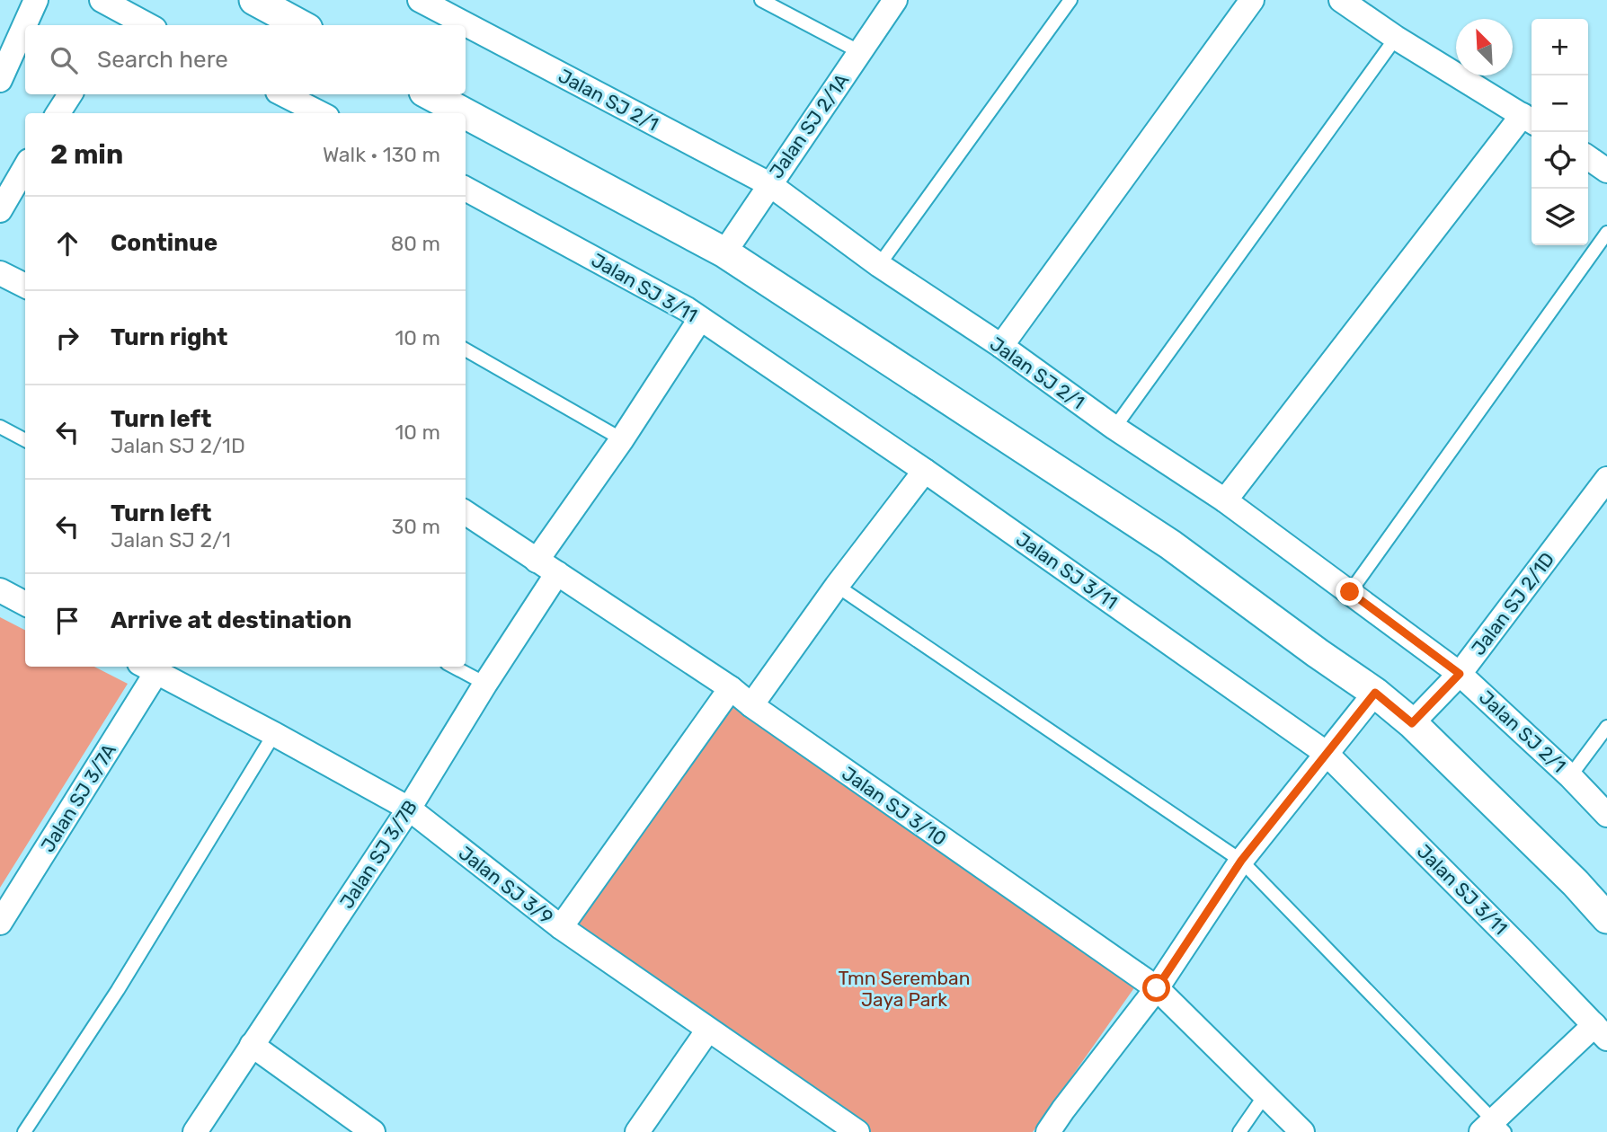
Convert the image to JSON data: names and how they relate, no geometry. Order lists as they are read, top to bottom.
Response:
{
  "streets": {
    "street": [
      "Jalan SJ 2/1",
      "Jalan SJ 2/1A",
      "Jalan SJ 3/11",
      "Jalan SJ 2/1D",
      "Jalan SJ 3/7A",
      "Jalan SJ 3/10",
      "Jalan SJ 3/7B",
      "Jalan SJ 3/9"
    ]
  },
  "crossings": [
    ["Jalan SJ 2/1", "Jalan SJ 2/1A"],
    ["Jalan SJ 2/1", "Jalan SJ 2/1D"],
    ["Jalan SJ 3/7A", "Jalan SJ 3/9"],
    ["Jalan SJ 3/10", "Jalan SJ 3/7B"],
    ["Jalan SJ 3/7B", "Jalan SJ 3/9"]
  ],
  "parks": ["Tmn Seremban Jaya Park"],
  "north": "top left",
  "page": {
    "map_buttons": ["+", "−"],
    "search": "Search here",
    "heading": ["2 min", "Walk · 130 m"],
    "list": [
      ["Continue", "80 m"],
      ["Turn right", "10 m"],
      ["Turn left", "Jalan SJ 2/1D", "10 m"],
      ["Turn left", "Jalan SJ 2/1", "30 m"],
      "Arrive at destination"
    ]
  }
}
